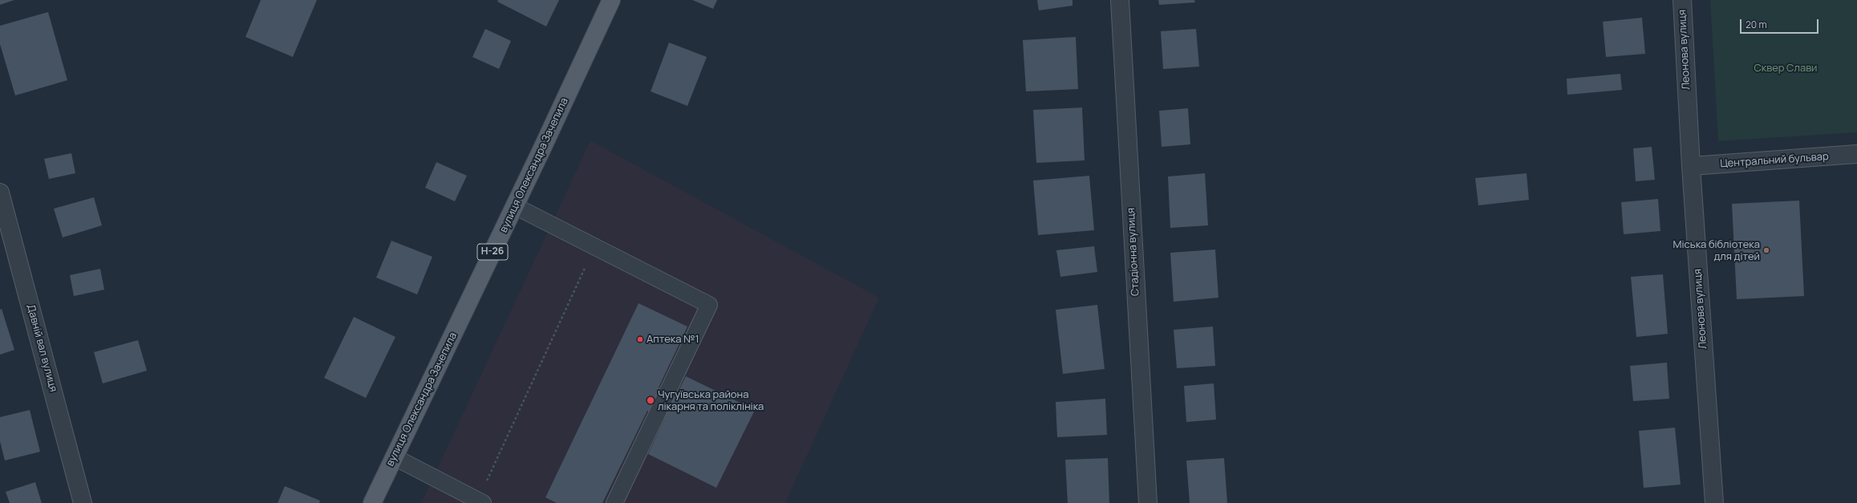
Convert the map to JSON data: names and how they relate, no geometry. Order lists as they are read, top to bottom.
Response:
{
  "streets": {
    "main road": ["вулиця Олександра Зачепила", "Н-26"],
    "street": [
      "Леонова вулиця",
      "Центральний бульвар",
      "Стадіонна вулиця",
      "Давній вал вулиця"
    ]
  },
  "crossings": [
    ["Леонова вулиця", "Центральний бульвар"]
  ],
  "parks": ["Сквер Слави"],
  "places": ["Міська бібліотека для дітей", "Аптека №1", "Чугуївська района лікарня та поліклініка"],
  "scale_bar": "20 m"
}
